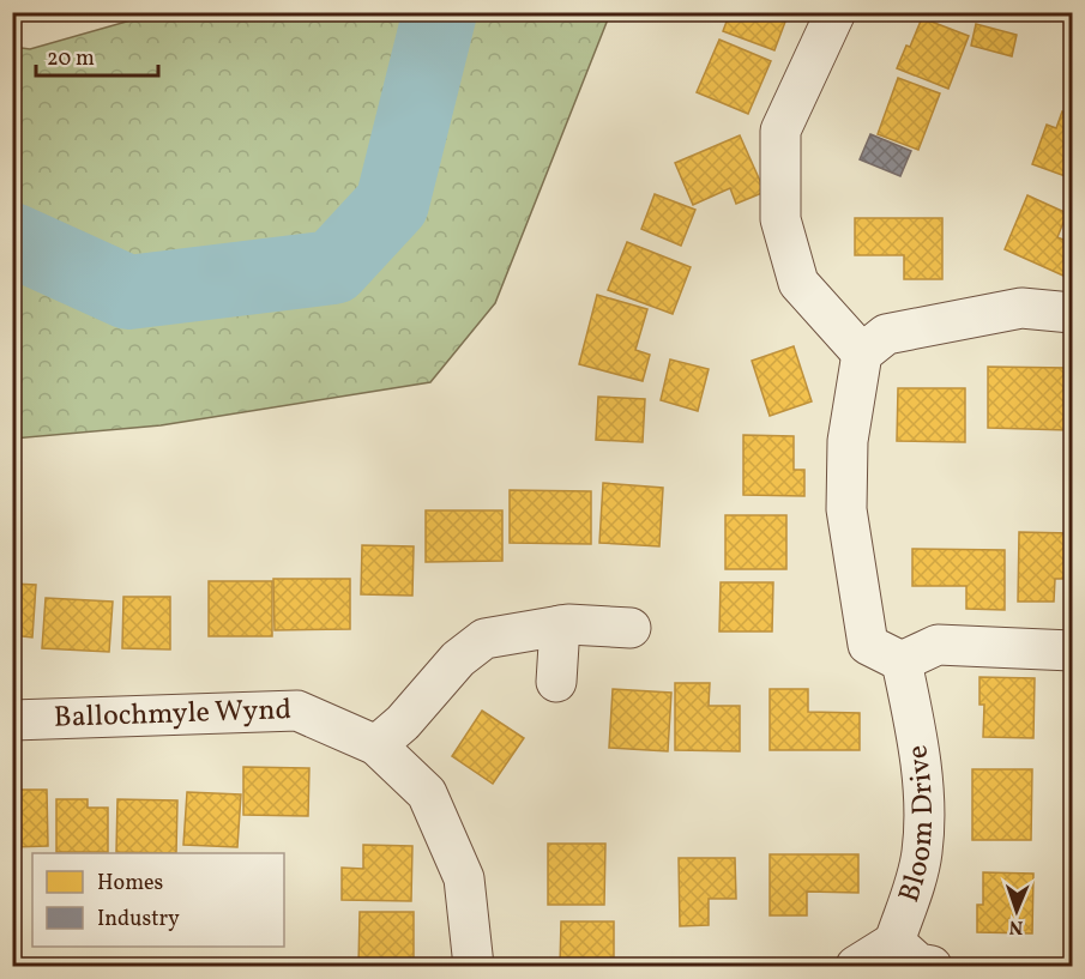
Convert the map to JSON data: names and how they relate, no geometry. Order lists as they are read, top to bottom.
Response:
{
  "streets": {
    "street": ["Ballochmyle Wynd", "Bloom Drive"]
  },
  "legend": ["Homes", "Industry"],
  "scale_bar": "20 m",
  "north": "bottom"
}
